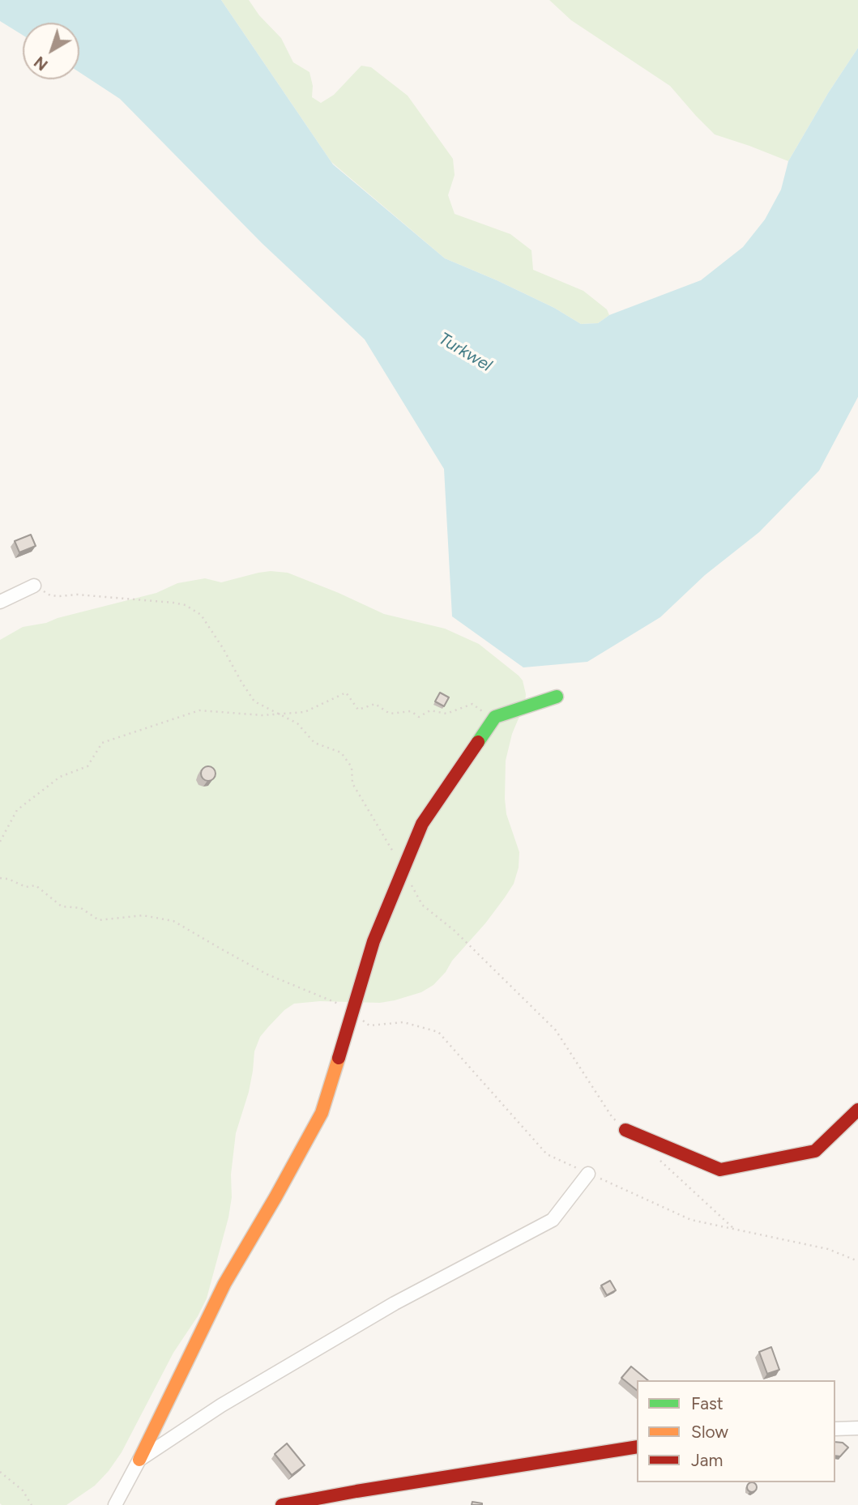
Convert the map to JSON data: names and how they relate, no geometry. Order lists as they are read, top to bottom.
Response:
{
  "water": ["Turkwel"],
  "legend": ["Fast", "Slow", "Jam"],
  "north": "bottom left"
}
